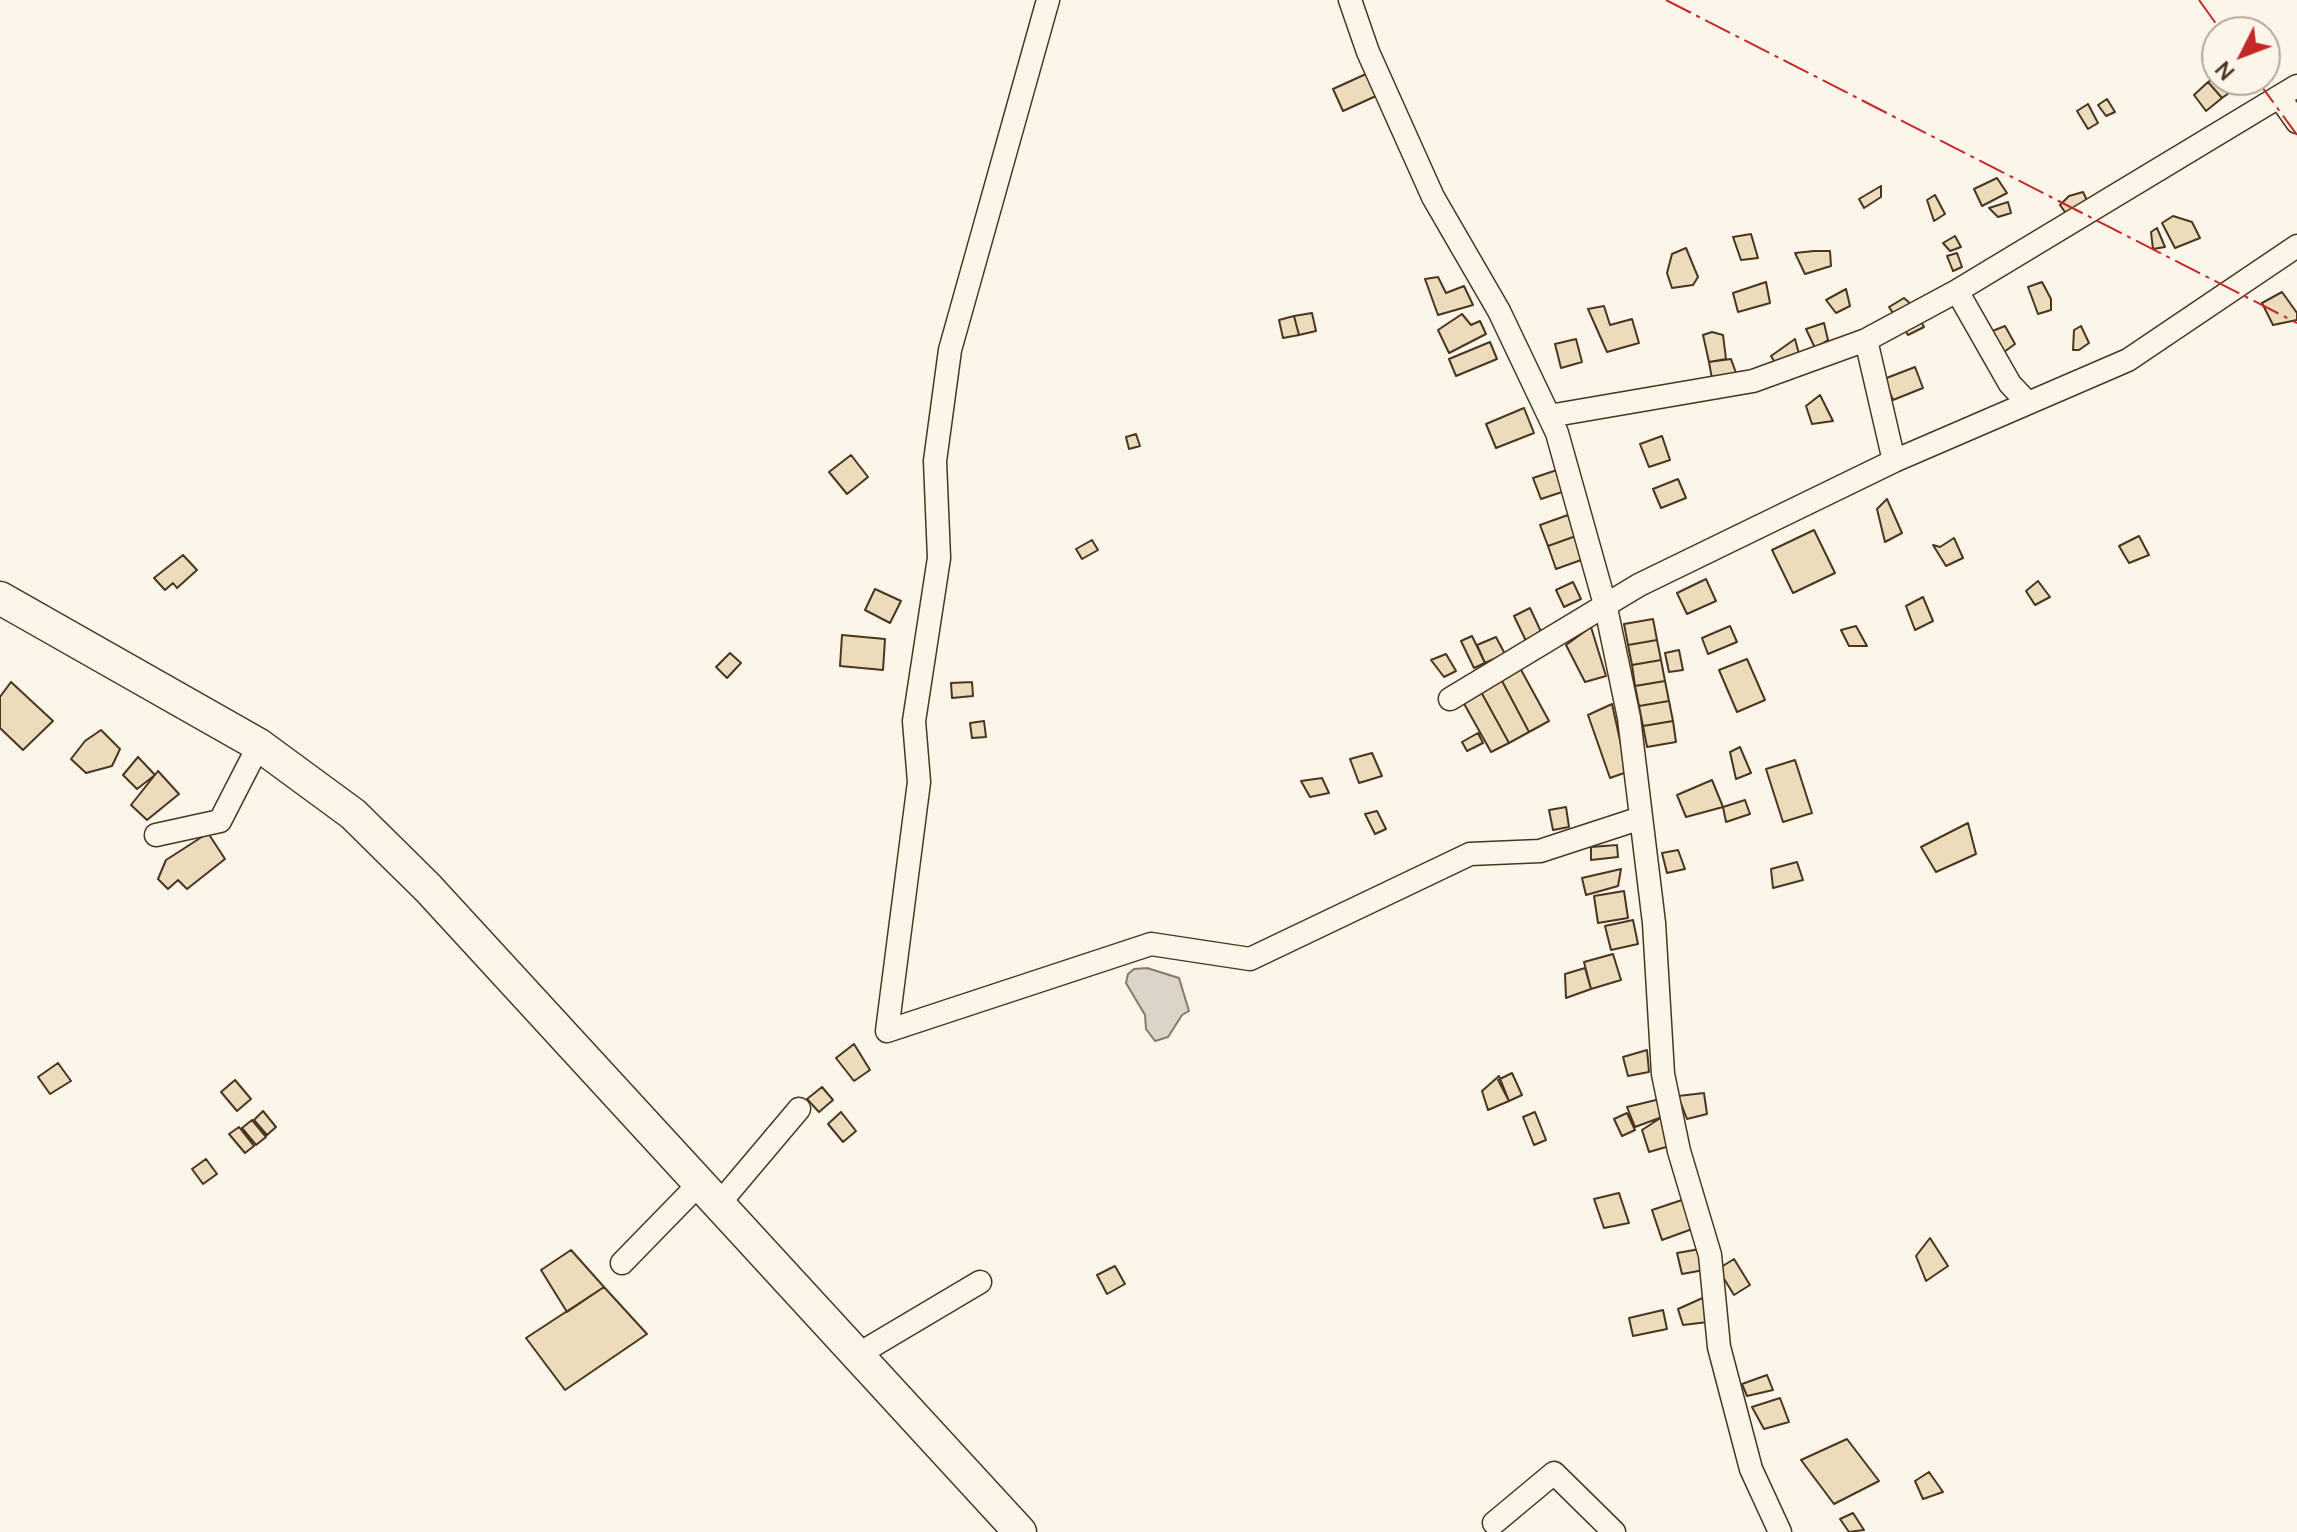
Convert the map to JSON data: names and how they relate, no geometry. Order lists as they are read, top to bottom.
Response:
{
  "north": "bottom left"
}
